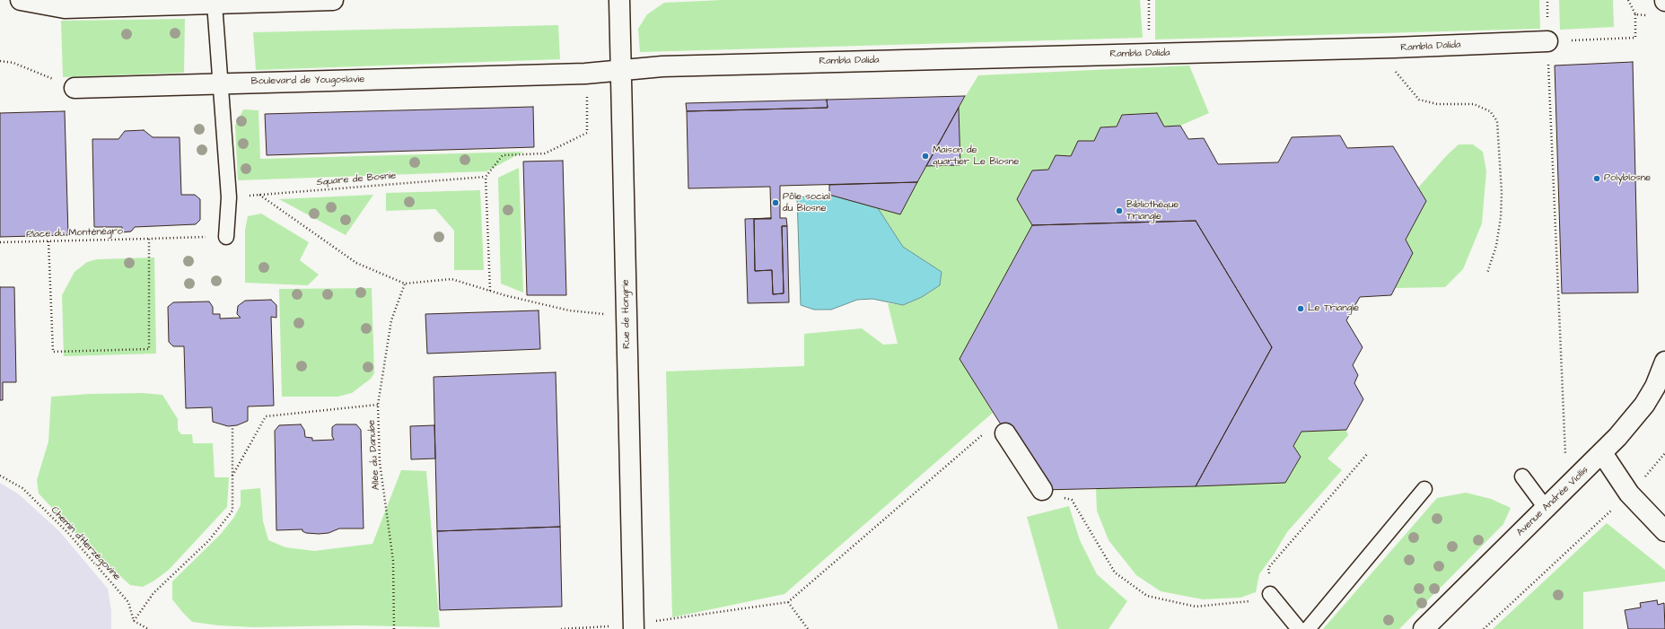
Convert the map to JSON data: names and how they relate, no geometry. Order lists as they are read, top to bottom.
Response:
{
  "streets": {
    "street": [
      "Rambla Dalida",
      "Boulevard de Yougoslavie",
      "Rue de Hongrie",
      "Avenue Andrée Viollis"
    ],
    "path": [
      "Square de Bosnie",
      "Place du Monténégro",
      "Allée du Danube",
      "Chemin d'Herzégovine"
    ]
  },
  "crossings": [
    ["Rambla Dalida", "Boulevard de Yougoslavie"],
    ["Rambla Dalida", "Rue de Hongrie"],
    ["Boulevard de Yougoslavie", "Rue de Hongrie"]
  ],
  "places": [
    "Maison de quartier Le Blosne",
    "Polyblosne",
    "Pôle social du Blosne",
    "Bibliothèque Triangle",
    "Le Triangle"
  ]
}
